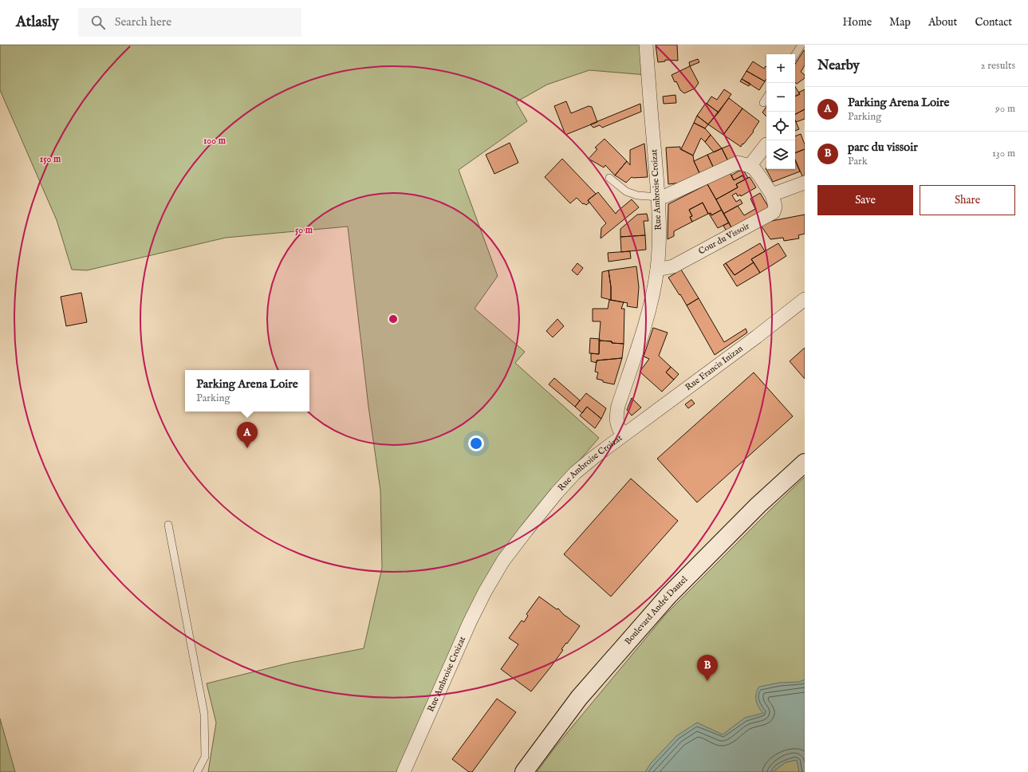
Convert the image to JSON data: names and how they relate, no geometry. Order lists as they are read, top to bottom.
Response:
{
  "streets": {
    "main road": ["Boulevard André Dautel"],
    "street": ["Rue Ambroise Croizat", "Cour du Vissoir", "Rue Francis Inizan"]
  },
  "crossings": [
    ["Rue Ambroise Croizat", "Cour du Vissoir"],
    ["Rue Ambroise Croizat", "Rue Francis Inizan"]
  ],
  "page": {
    "header": "Atlasly",
    "search": "Search here",
    "nav": [
      "Home",
      "Map",
      "About",
      "Contact"
    ],
    "heading": ["Nearby", "2 results"],
    "map_buttons": ["+", "−"],
    "list": [
      {
        "mark": "A",
        "name": "Parking Arena Loire",
        "note": "Parking",
        "value": "90 m"
      },
      {
        "mark": "B",
        "name": "parc du vissoir",
        "note": "Park",
        "value": "130 m"
      }
    ],
    "buttons": ["Save", "Share"],
    "popup": ["Parking Arena Loire", "Parking"],
    "pins": ["A", "B"]
  },
  "rings": ["100 m", "150 m", "50 m"]
}
